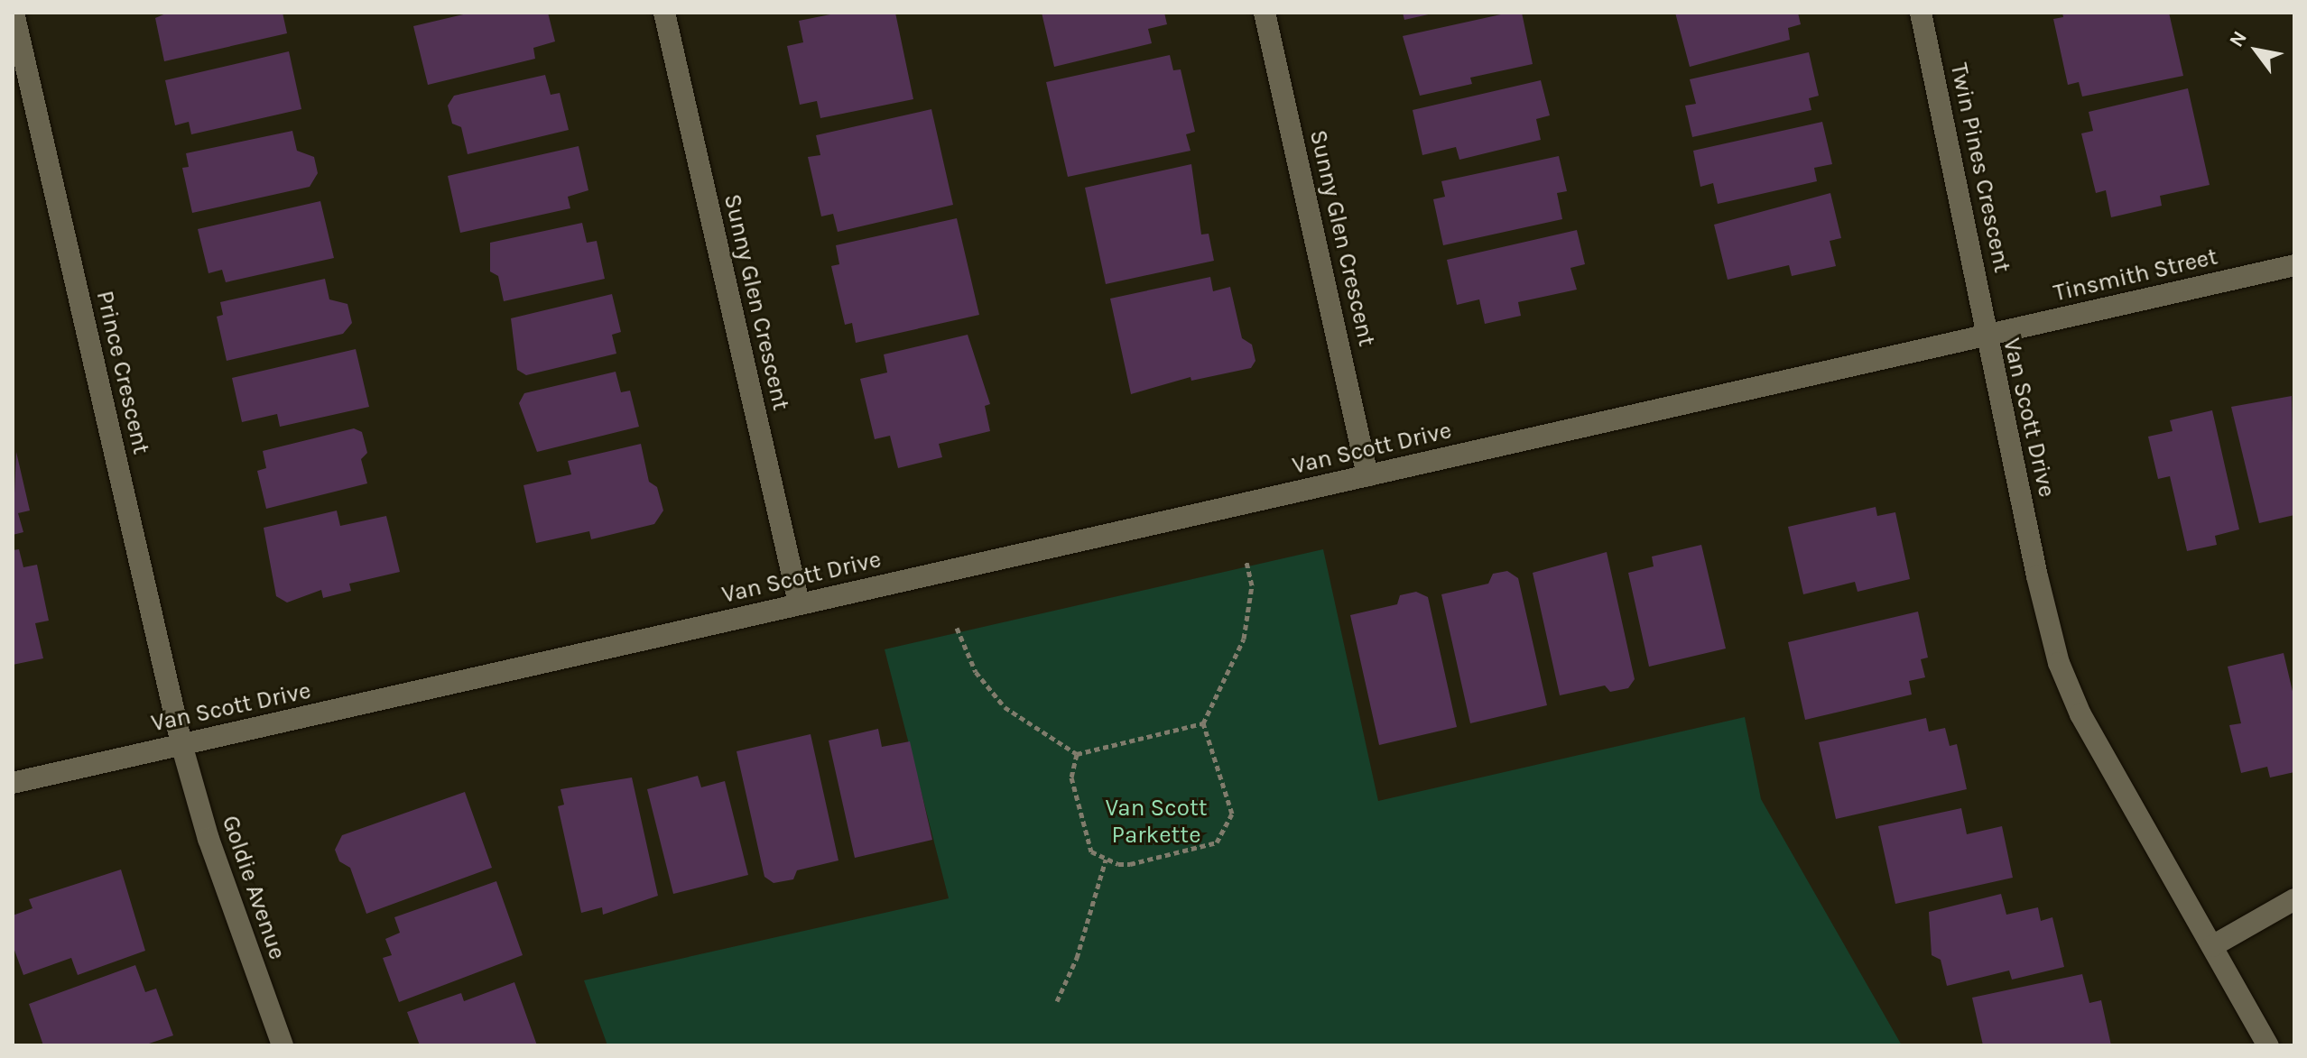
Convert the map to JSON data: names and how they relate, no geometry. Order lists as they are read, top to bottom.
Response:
{
  "streets": {
    "street": [
      "Twin Pines Crescent",
      "Sunny Glen Crescent",
      "Tinsmith Street",
      "Prince Crescent",
      "Van Scott Drive",
      "Goldie Avenue"
    ]
  },
  "crossings": [
    ["Twin Pines Crescent", "Tinsmith Street"],
    ["Twin Pines Crescent", "Van Scott Drive"],
    ["Sunny Glen Crescent", "Van Scott Drive"],
    ["Tinsmith Street", "Van Scott Drive"],
    ["Prince Crescent", "Van Scott Drive"],
    ["Prince Crescent", "Goldie Avenue"],
    ["Van Scott Drive", "Goldie Avenue"]
  ],
  "parks": ["Van Scott Parkette"],
  "north": "top left"
}
